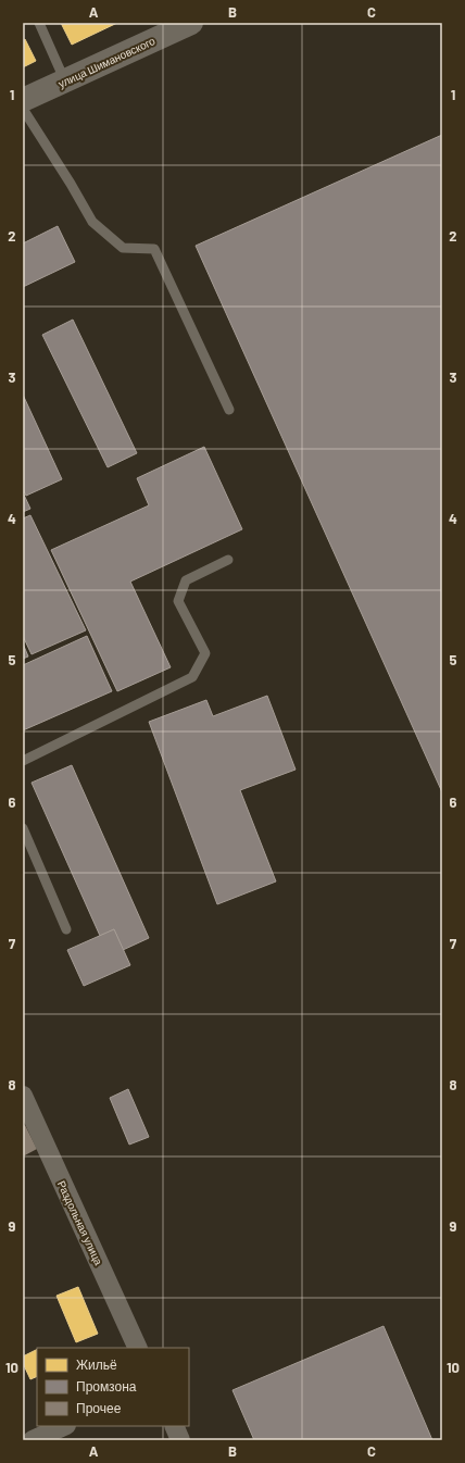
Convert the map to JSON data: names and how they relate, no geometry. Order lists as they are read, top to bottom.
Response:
{
  "streets": {
    "street": ["улица Шимановского", "Раздольная улица"]
  },
  "legend": ["Жильё", "Промзона", "Прочее"],
  "grid": {
    "columns": ["A", "B", "C"],
    "rows": [
      "1",
      "2",
      "3",
      "4",
      "5",
      "6",
      "7",
      "8",
      "9",
      "10"
    ]
  }
}
